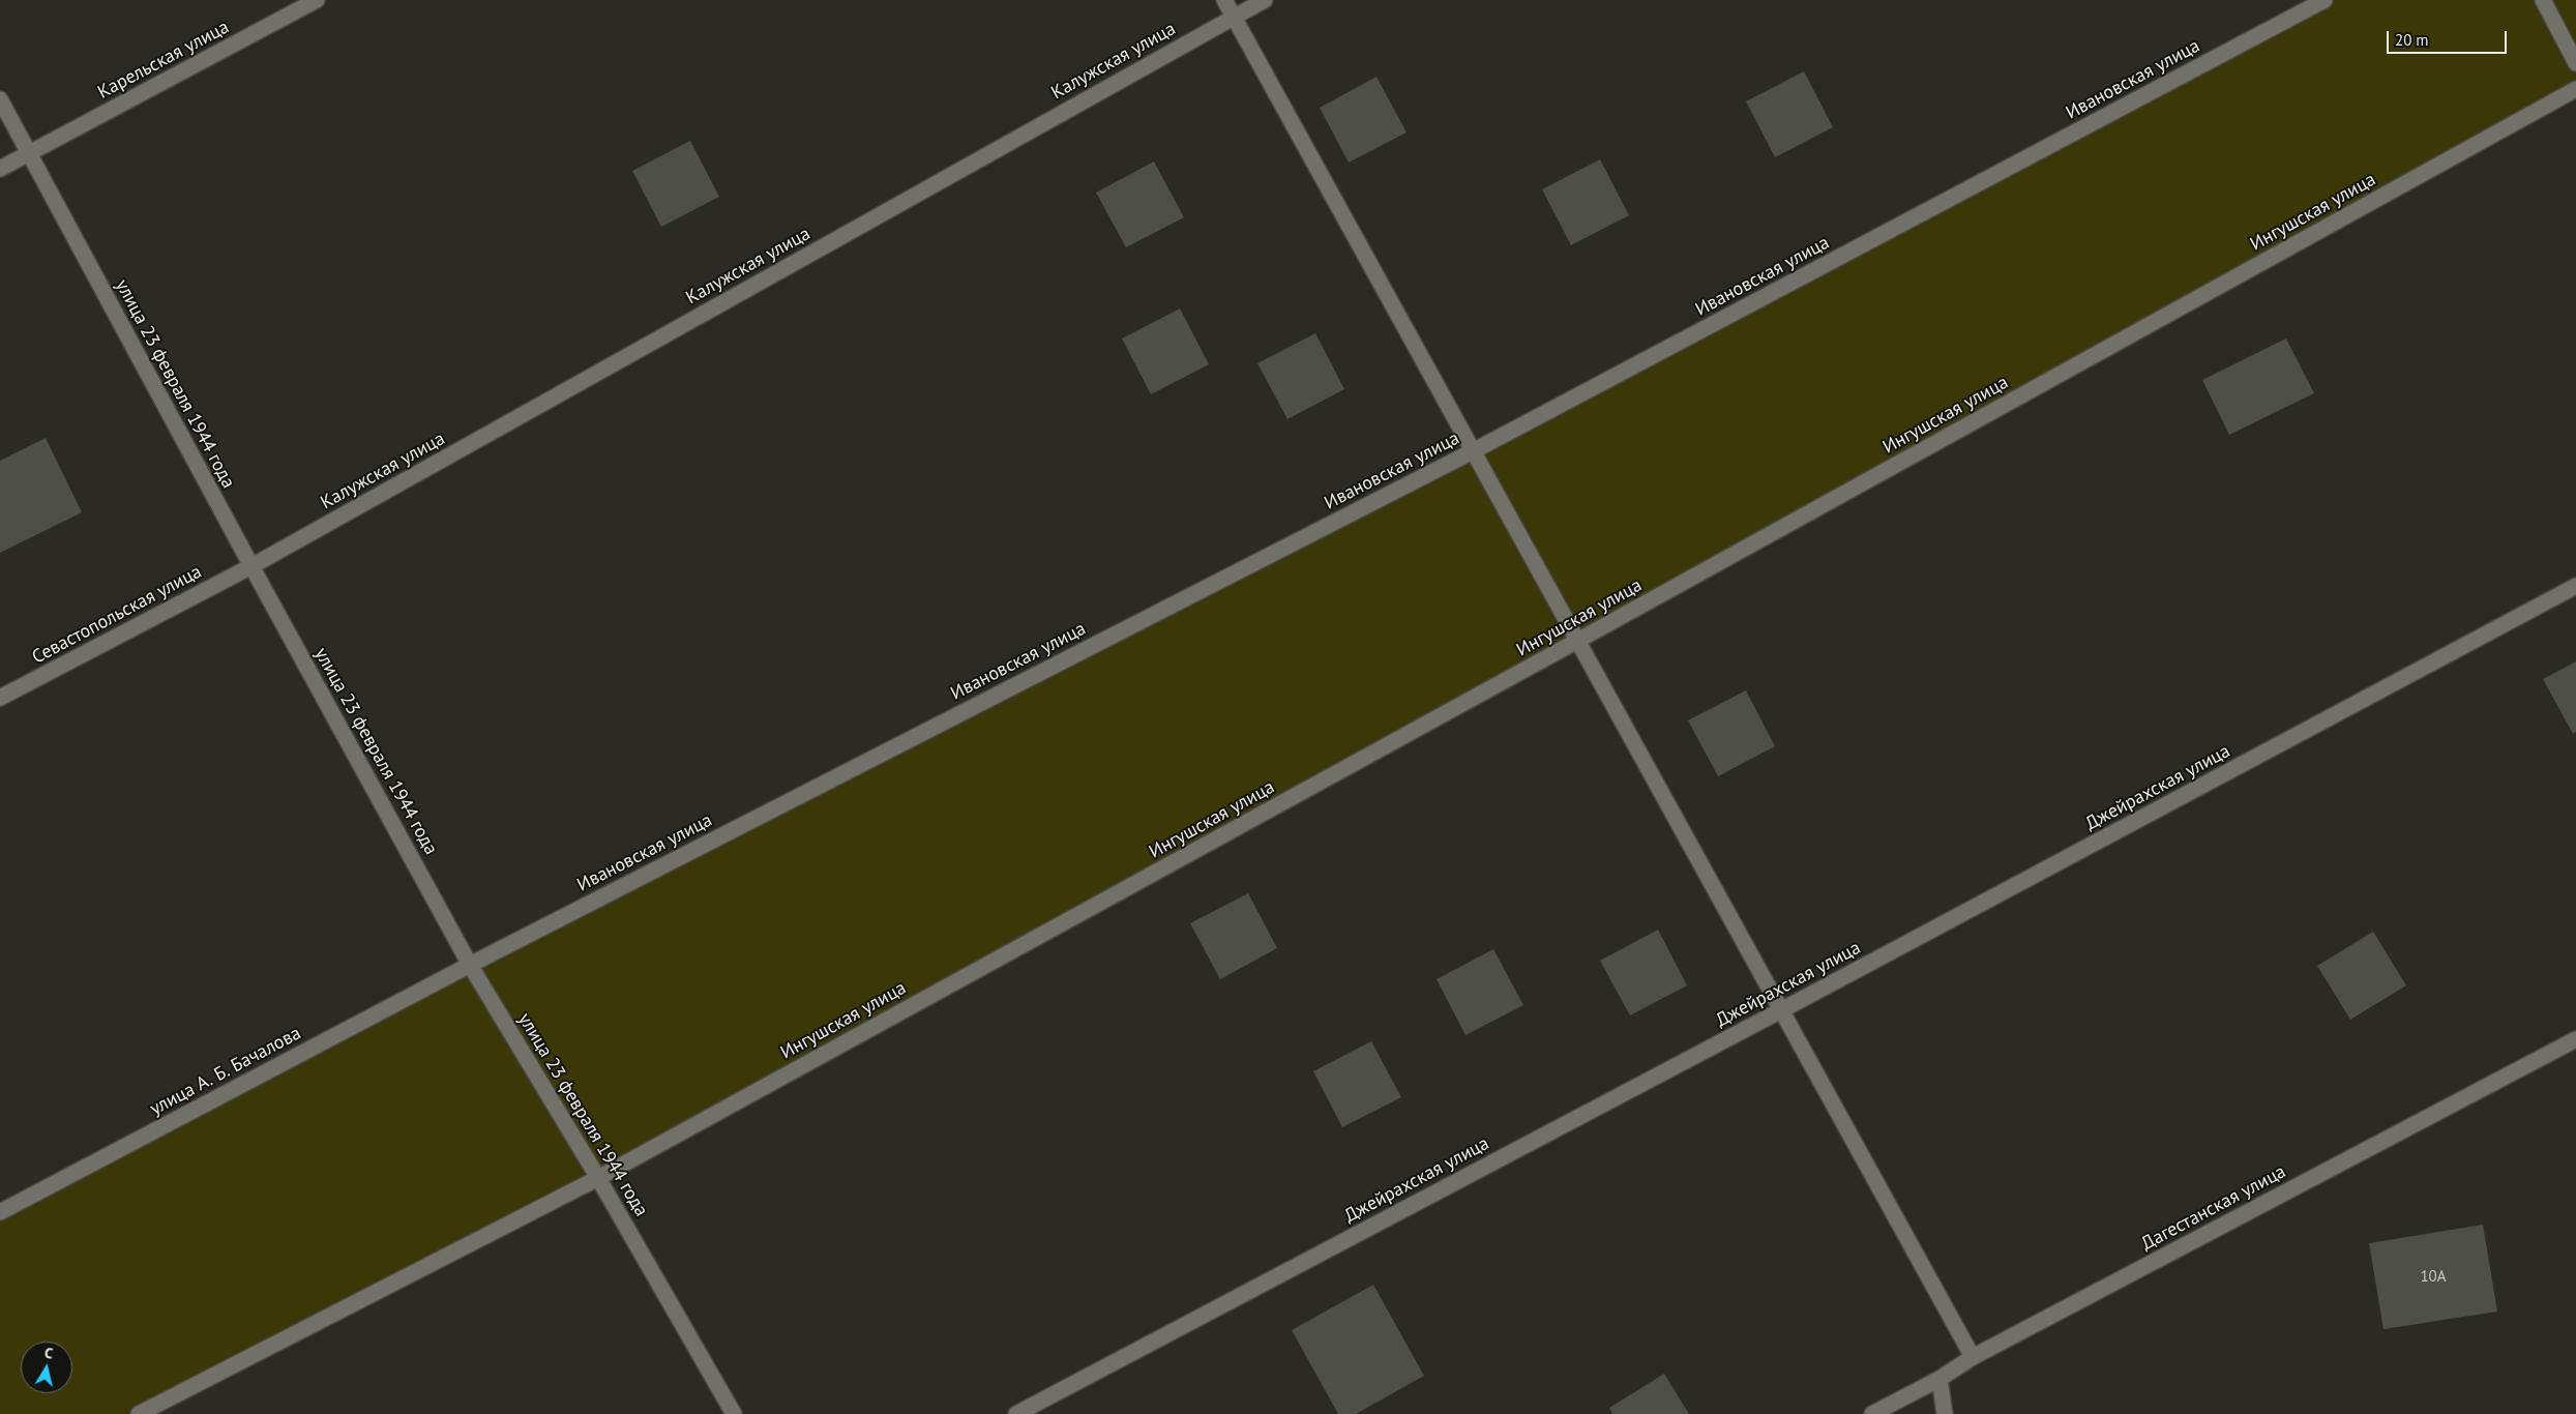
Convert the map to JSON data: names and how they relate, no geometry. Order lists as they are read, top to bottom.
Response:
{
  "streets": {
    "street": [
      "Карельская улица",
      "Калужская улица",
      "Ивановская улица",
      "Ингушская улица",
      "улица 23 февраля 1944 года",
      "Севастопольская улица",
      "Джейрахская улица",
      "улица А. Б. Бачалова",
      "Дагестанская улица"
    ]
  },
  "crossings": [
    ["Карельская улица", "улица 23 февраля 1944 года"],
    ["Калужская улица", "улица 23 февраля 1944 года"],
    ["Калужская улица", "Севастопольская улица"],
    ["Ивановская улица", "улица 23 февраля 1944 года"],
    ["Ивановская улица", "улица А. Б. Бачалова"],
    ["Ингушская улица", "улица 23 февраля 1944 года"],
    ["улица 23 февраля 1944 года", "Севастопольская улица"],
    ["улица 23 февраля 1944 года", "улица А. Б. Бачалова"]
  ],
  "house_numbers": ["10А"],
  "scale_bar": "20 m",
  "north": "top"
}
